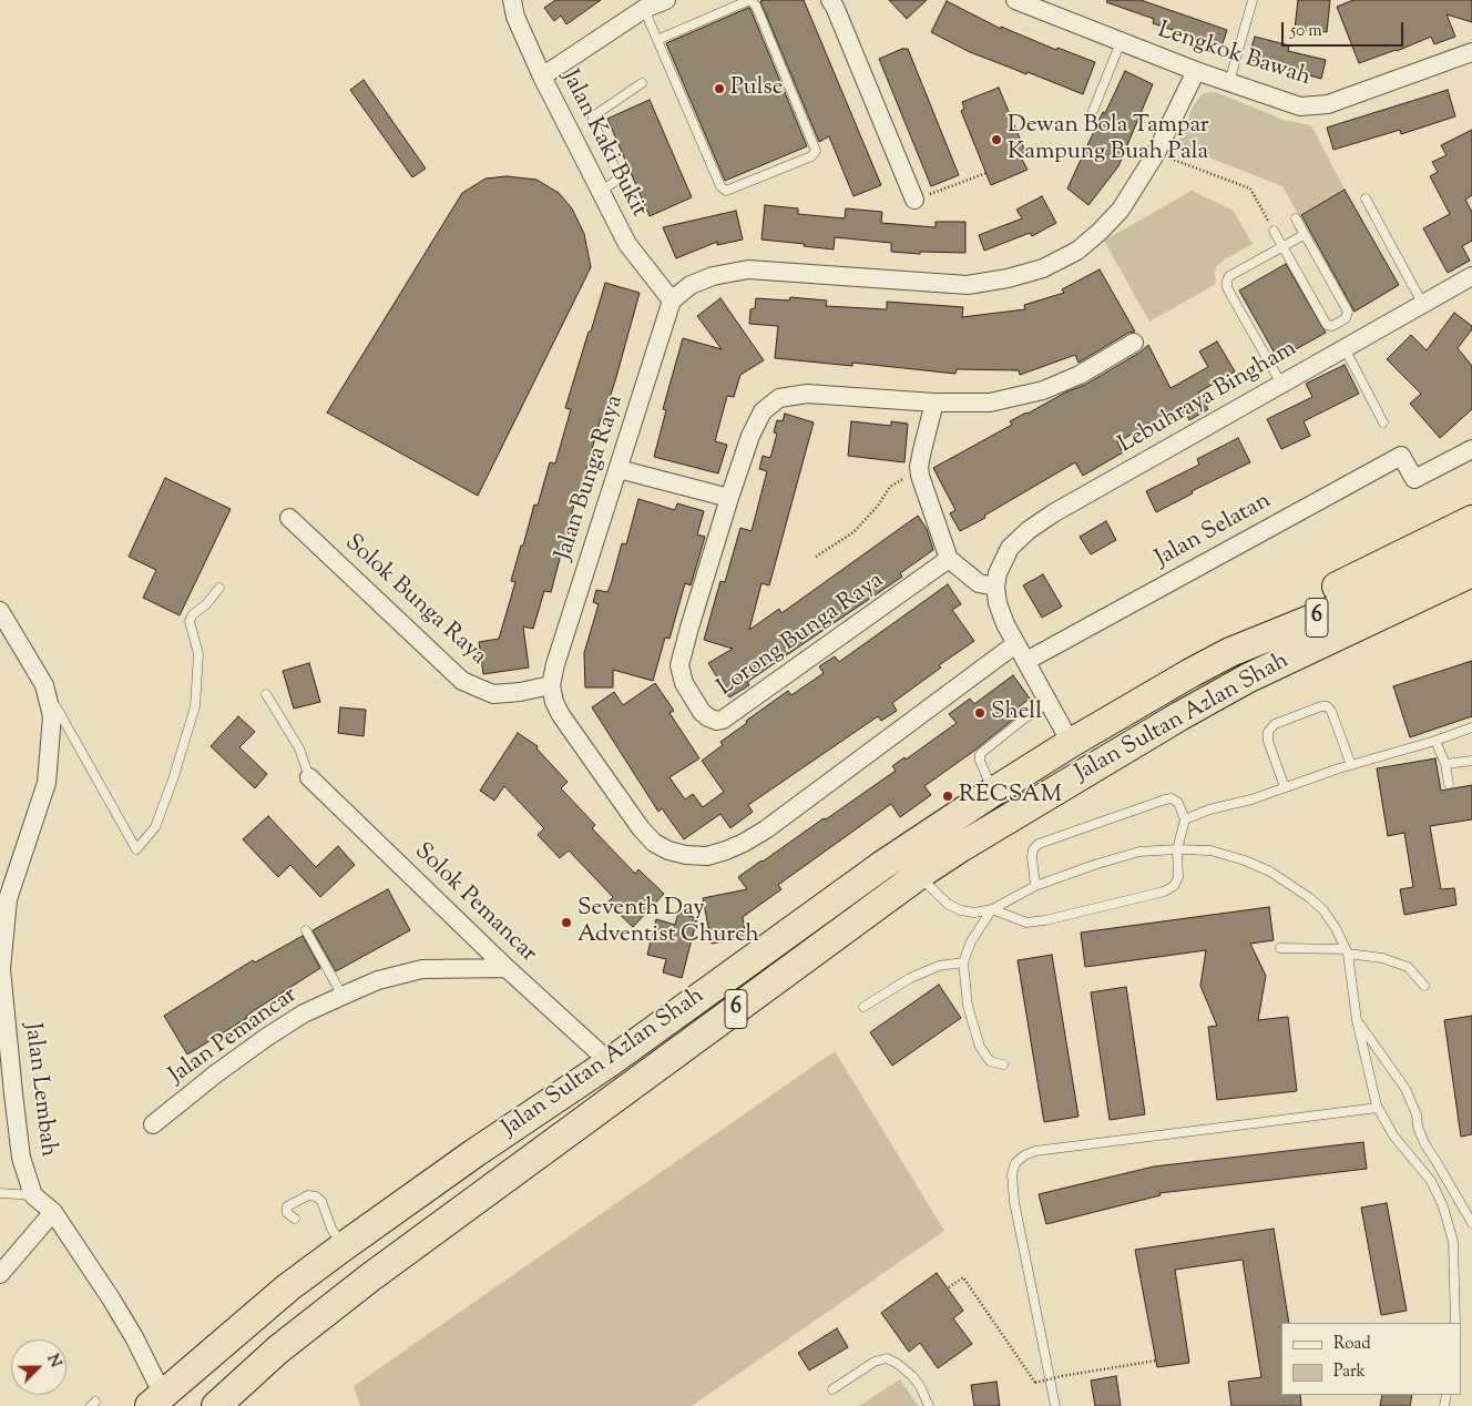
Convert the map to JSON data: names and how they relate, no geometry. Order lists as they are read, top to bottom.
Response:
{
  "streets": {
    "highway": ["6", "Jalan Sultan Azlan Shah"],
    "street": [
      "Lengkok Bawah",
      "Jalan Kaki Bukit",
      "Lebuhraya Bingham",
      "Jalan Bunga Raya",
      "Jalan Selatan",
      "Solok Bunga Raya",
      "Lorong Bunga Raya",
      "Solok Pemancar",
      "Jalan Pemancar",
      "Jalan Lembah"
    ]
  },
  "crossings": [
    ["Jalan Kaki Bukit", "Jalan Bunga Raya"],
    ["Jalan Bunga Raya", "Solok Bunga Raya"],
    ["6", "Jalan Sultan Azlan Shah"],
    ["Jalan Sultan Azlan Shah", "Solok Pemancar"],
    ["Solok Pemancar", "Jalan Pemancar"]
  ],
  "places": [
    "Pulse",
    "Dewan Bola Tampar Kampung Buah Pala",
    "Shell",
    "RECSAM",
    "Seventh Day Adventist Church"
  ],
  "legend": ["Road", "Park"],
  "scale_bar": "50 m",
  "north": "top right"
}
